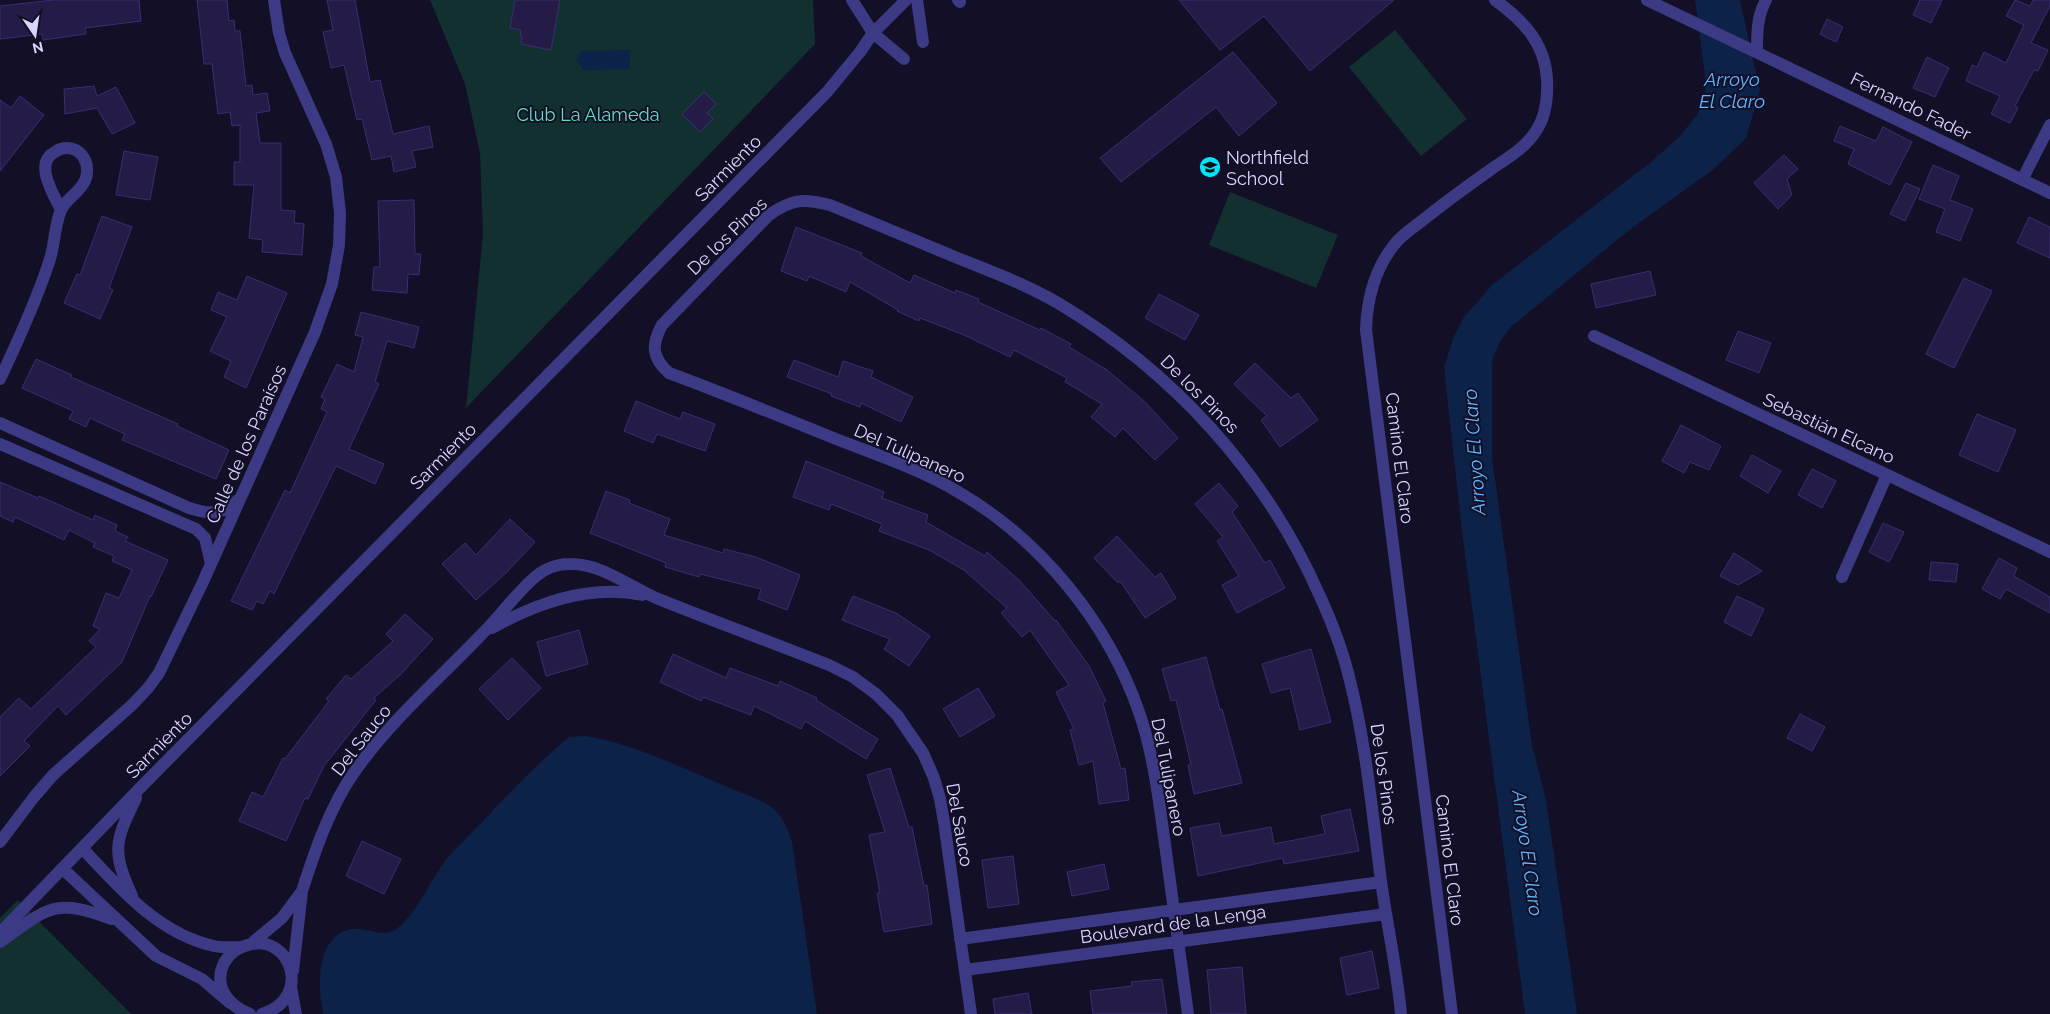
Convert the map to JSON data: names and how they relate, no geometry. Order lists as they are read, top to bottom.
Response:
{
  "streets": {
    "street": [
      "Fernando Fader",
      "Sarmiento",
      "De los Pinos",
      "Sebastián Elcano",
      "Calle de los Paraísos",
      "Del Tulipanero",
      "Camino El Claro",
      "Del Sauco",
      "Boulevard de la Lenga"
    ]
  },
  "crossings": [
    ["De los Pinos", "Del Tulipanero"],
    ["De los Pinos", "Boulevard de la Lenga"],
    ["Del Tulipanero", "Boulevard de la Lenga"],
    ["Del Sauco", "Boulevard de la Lenga"]
  ],
  "water": ["Arroyo El Claro"],
  "parks": ["Club La Alameda"],
  "places": {
    "school or university": ["Northfield School"]
  },
  "north": "bottom"
}
